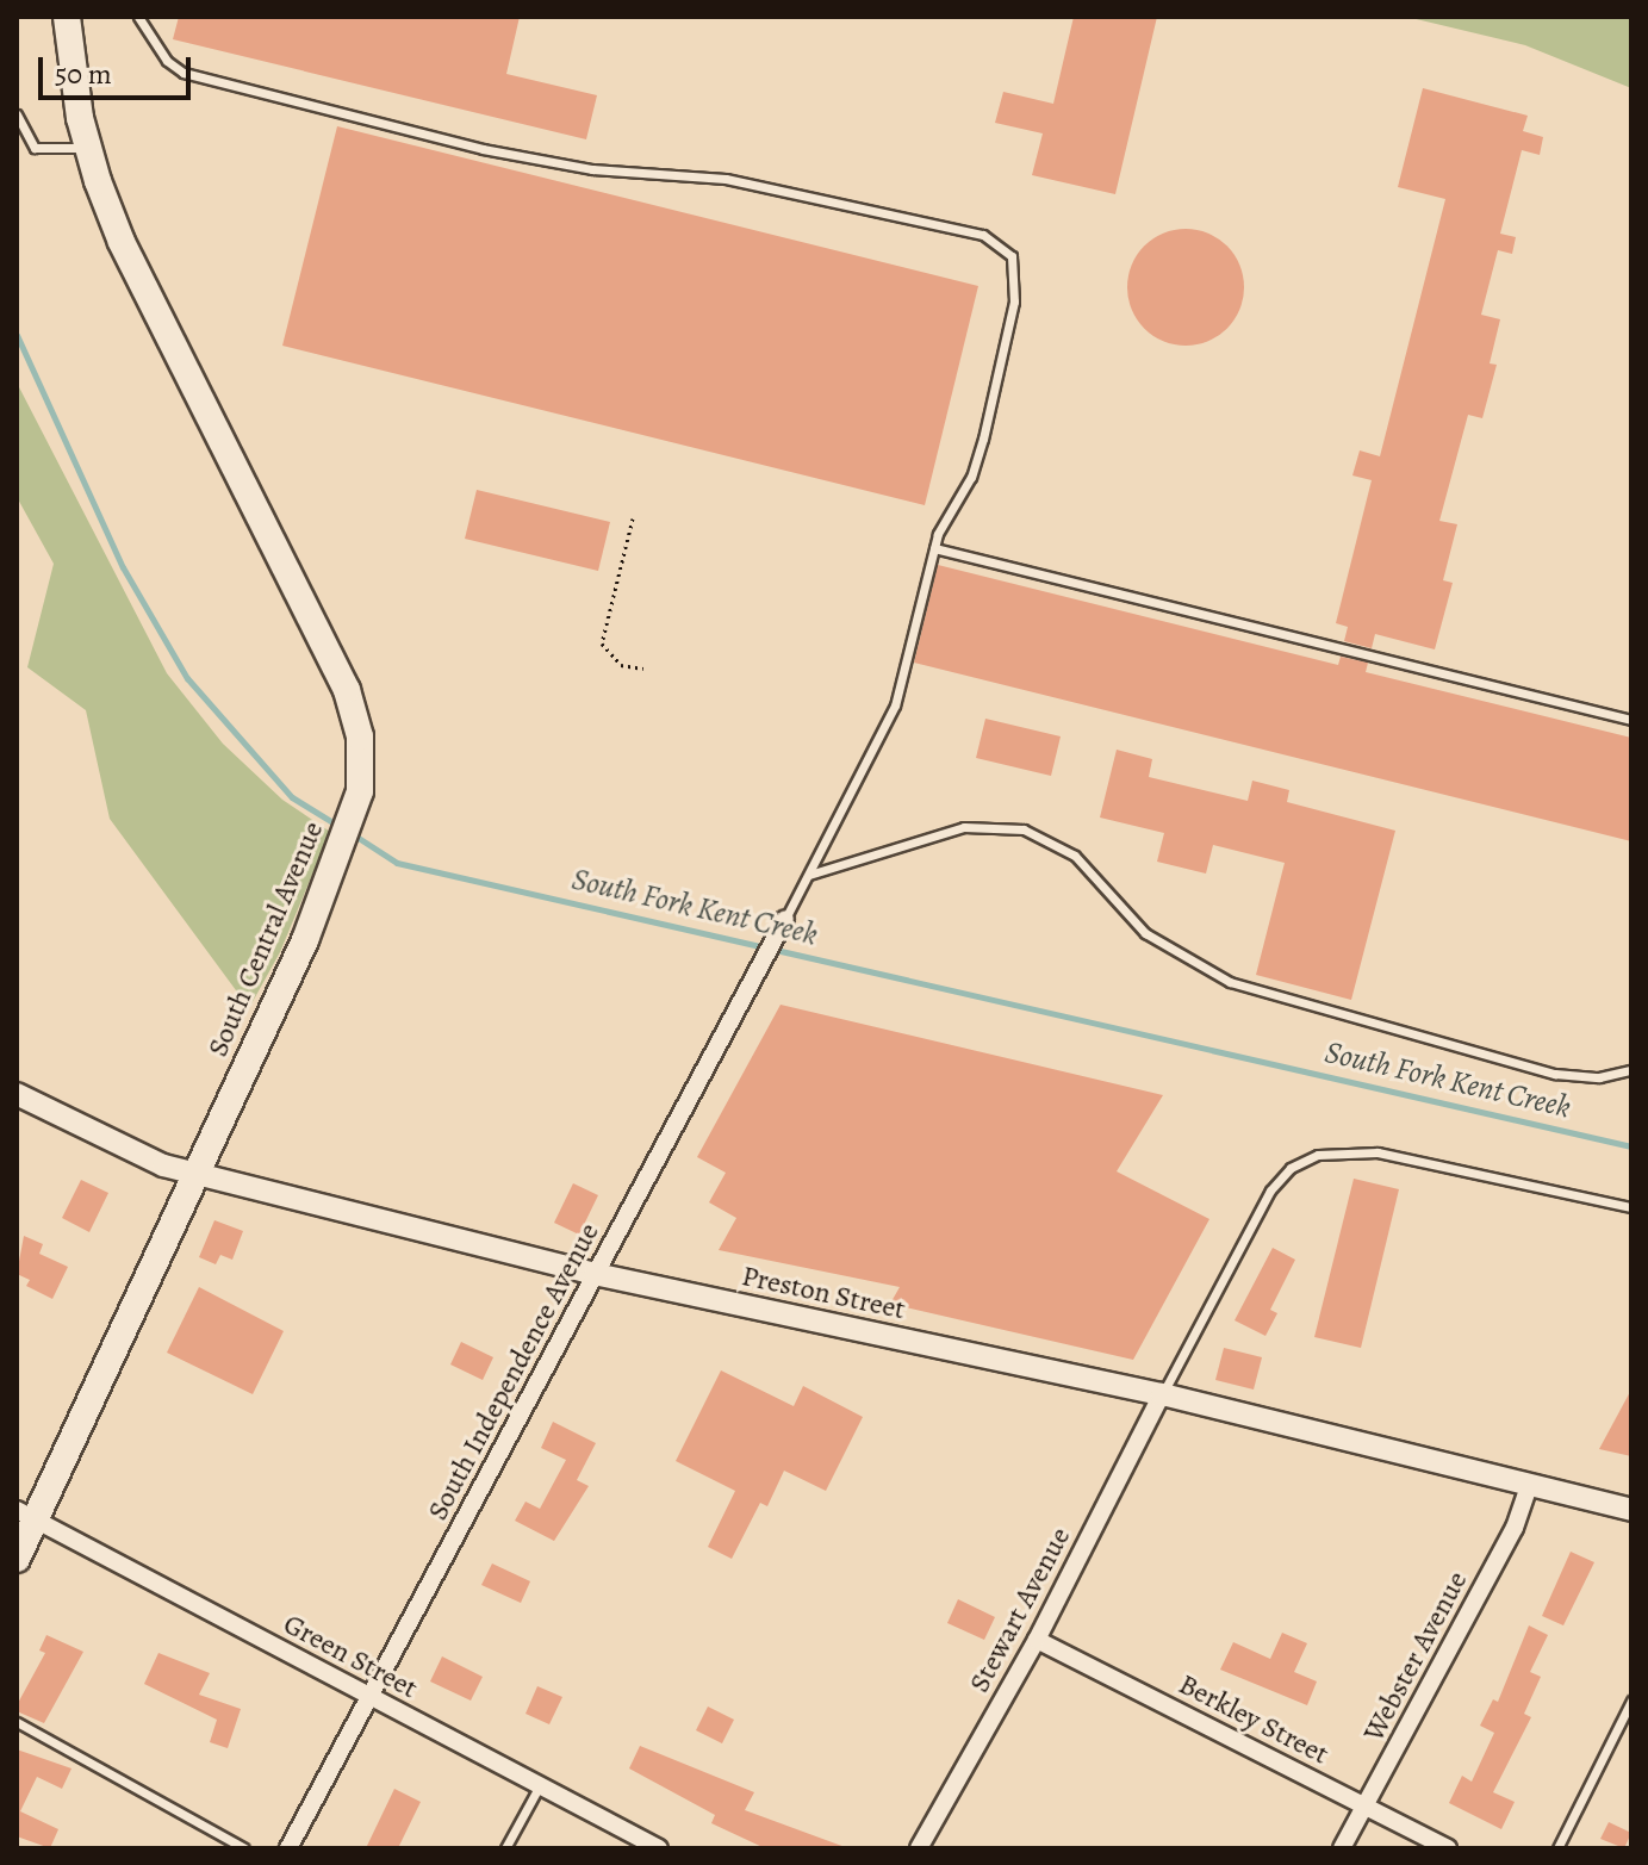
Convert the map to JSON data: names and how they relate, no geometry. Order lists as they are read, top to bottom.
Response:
{
  "streets": {
    "main road": ["South Central Avenue"],
    "street": [
      "Preston Street",
      "South Independence Avenue",
      "Stewart Avenue",
      "Green Street",
      "Webster Avenue",
      "Berkley Street"
    ]
  },
  "crossings": [
    ["South Central Avenue", "Preston Street"],
    ["South Central Avenue", "Green Street"],
    ["Preston Street", "South Independence Avenue"],
    ["Preston Street", "Stewart Avenue"],
    ["Preston Street", "Webster Avenue"],
    ["South Independence Avenue", "Green Street"],
    ["Stewart Avenue", "Berkley Street"],
    ["Webster Avenue", "Berkley Street"]
  ],
  "water": ["South Fork Kent Creek"],
  "scale_bar": "50 m"
}
